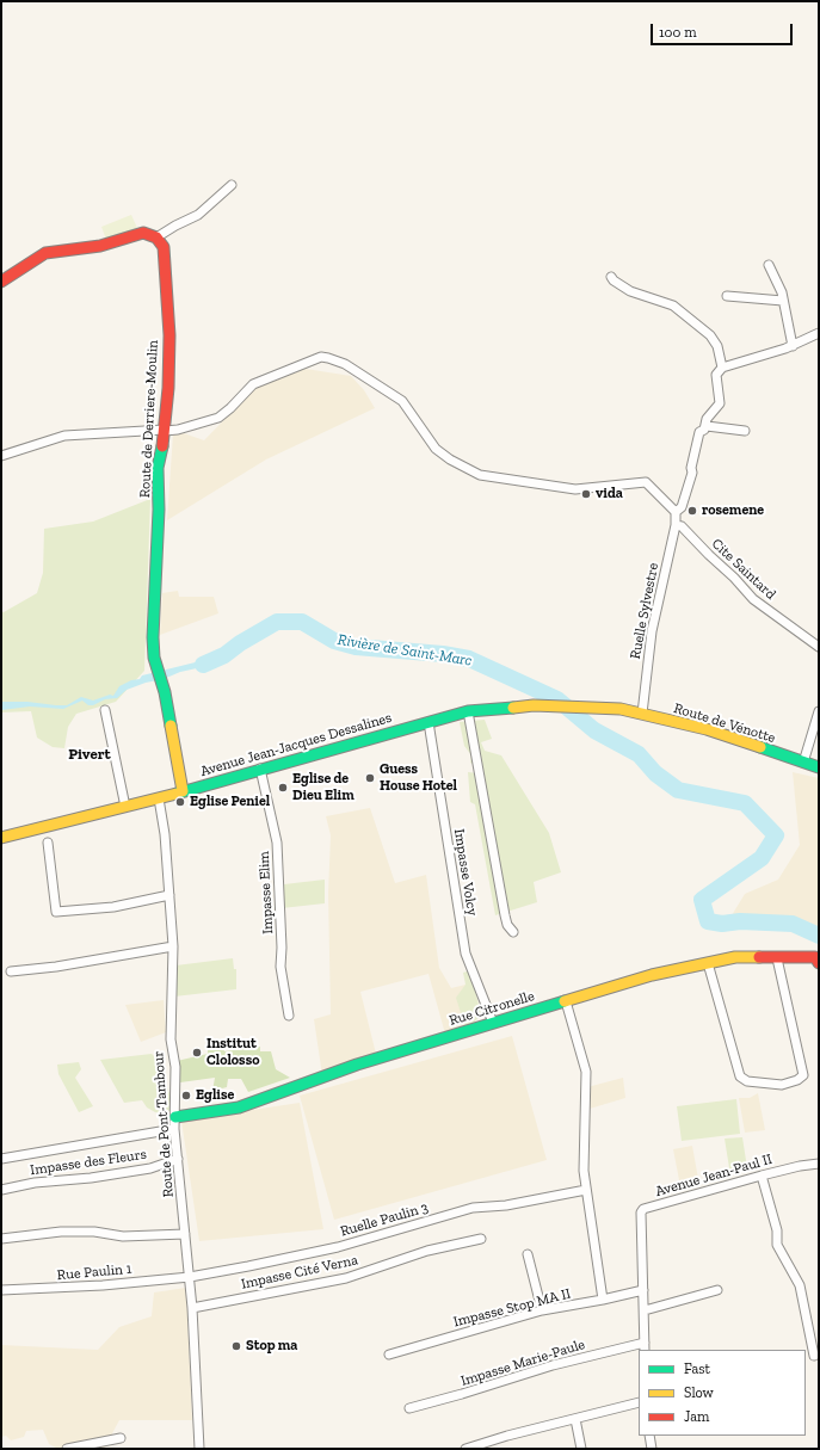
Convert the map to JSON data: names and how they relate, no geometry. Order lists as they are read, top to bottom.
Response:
{
  "streets": {
    "street": [
      "Route de Derriere-Moulin",
      "Cite Saintard",
      "Ruelle Sylvestre",
      "Route de Vénotte",
      "Avenue Jean-Jacques Dessalines",
      "Impasse Volcy",
      "Impasse Elim",
      "Rue Citronelle",
      "Route de Pont-Tambour",
      "Impasse des Fleurs",
      "Avenue Jean-Paul II",
      "Ruelle Paulin 3",
      "Rue Paulin 1",
      "Impasse Cité Verna",
      "Impasse Stop MA II",
      "Impasse Marie-Paule"
    ]
  },
  "crossings": [
    ["Route de Derriere-Moulin", "Avenue Jean-Jacques Dessalines"],
    ["Cite Saintard", "Ruelle Sylvestre"],
    ["Ruelle Sylvestre", "Route de Vénotte"],
    ["Route de Vénotte", "Avenue Jean-Jacques Dessalines"],
    ["Avenue Jean-Jacques Dessalines", "Impasse Volcy"],
    ["Avenue Jean-Jacques Dessalines", "Impasse Elim"],
    ["Avenue Jean-Jacques Dessalines", "Route de Pont-Tambour"],
    ["Impasse Volcy", "Rue Citronelle"],
    ["Rue Citronelle", "Route de Pont-Tambour"],
    ["Route de Pont-Tambour", "Impasse des Fleurs"],
    ["Route de Pont-Tambour", "Ruelle Paulin 3"],
    ["Route de Pont-Tambour", "Rue Paulin 1"],
    ["Route de Pont-Tambour", "Impasse Cité Verna"],
    ["Avenue Jean-Paul II", "Impasse Stop MA II"],
    ["Avenue Jean-Paul II", "Impasse Marie-Paule"],
    ["Ruelle Paulin 3", "Rue Paulin 1"]
  ],
  "districts": ["Pivert"],
  "water": ["Rivière de Saint-Marc"],
  "places": [
    "vida",
    "rosemene",
    "Guess House Hotel",
    "Eglise de Dieu Elim",
    "Eglise Peniel",
    "Institut Clolosso",
    "Eglise",
    "Stop ma"
  ],
  "legend": ["Fast", "Slow", "Jam"],
  "scale_bar": "100 m"
}
